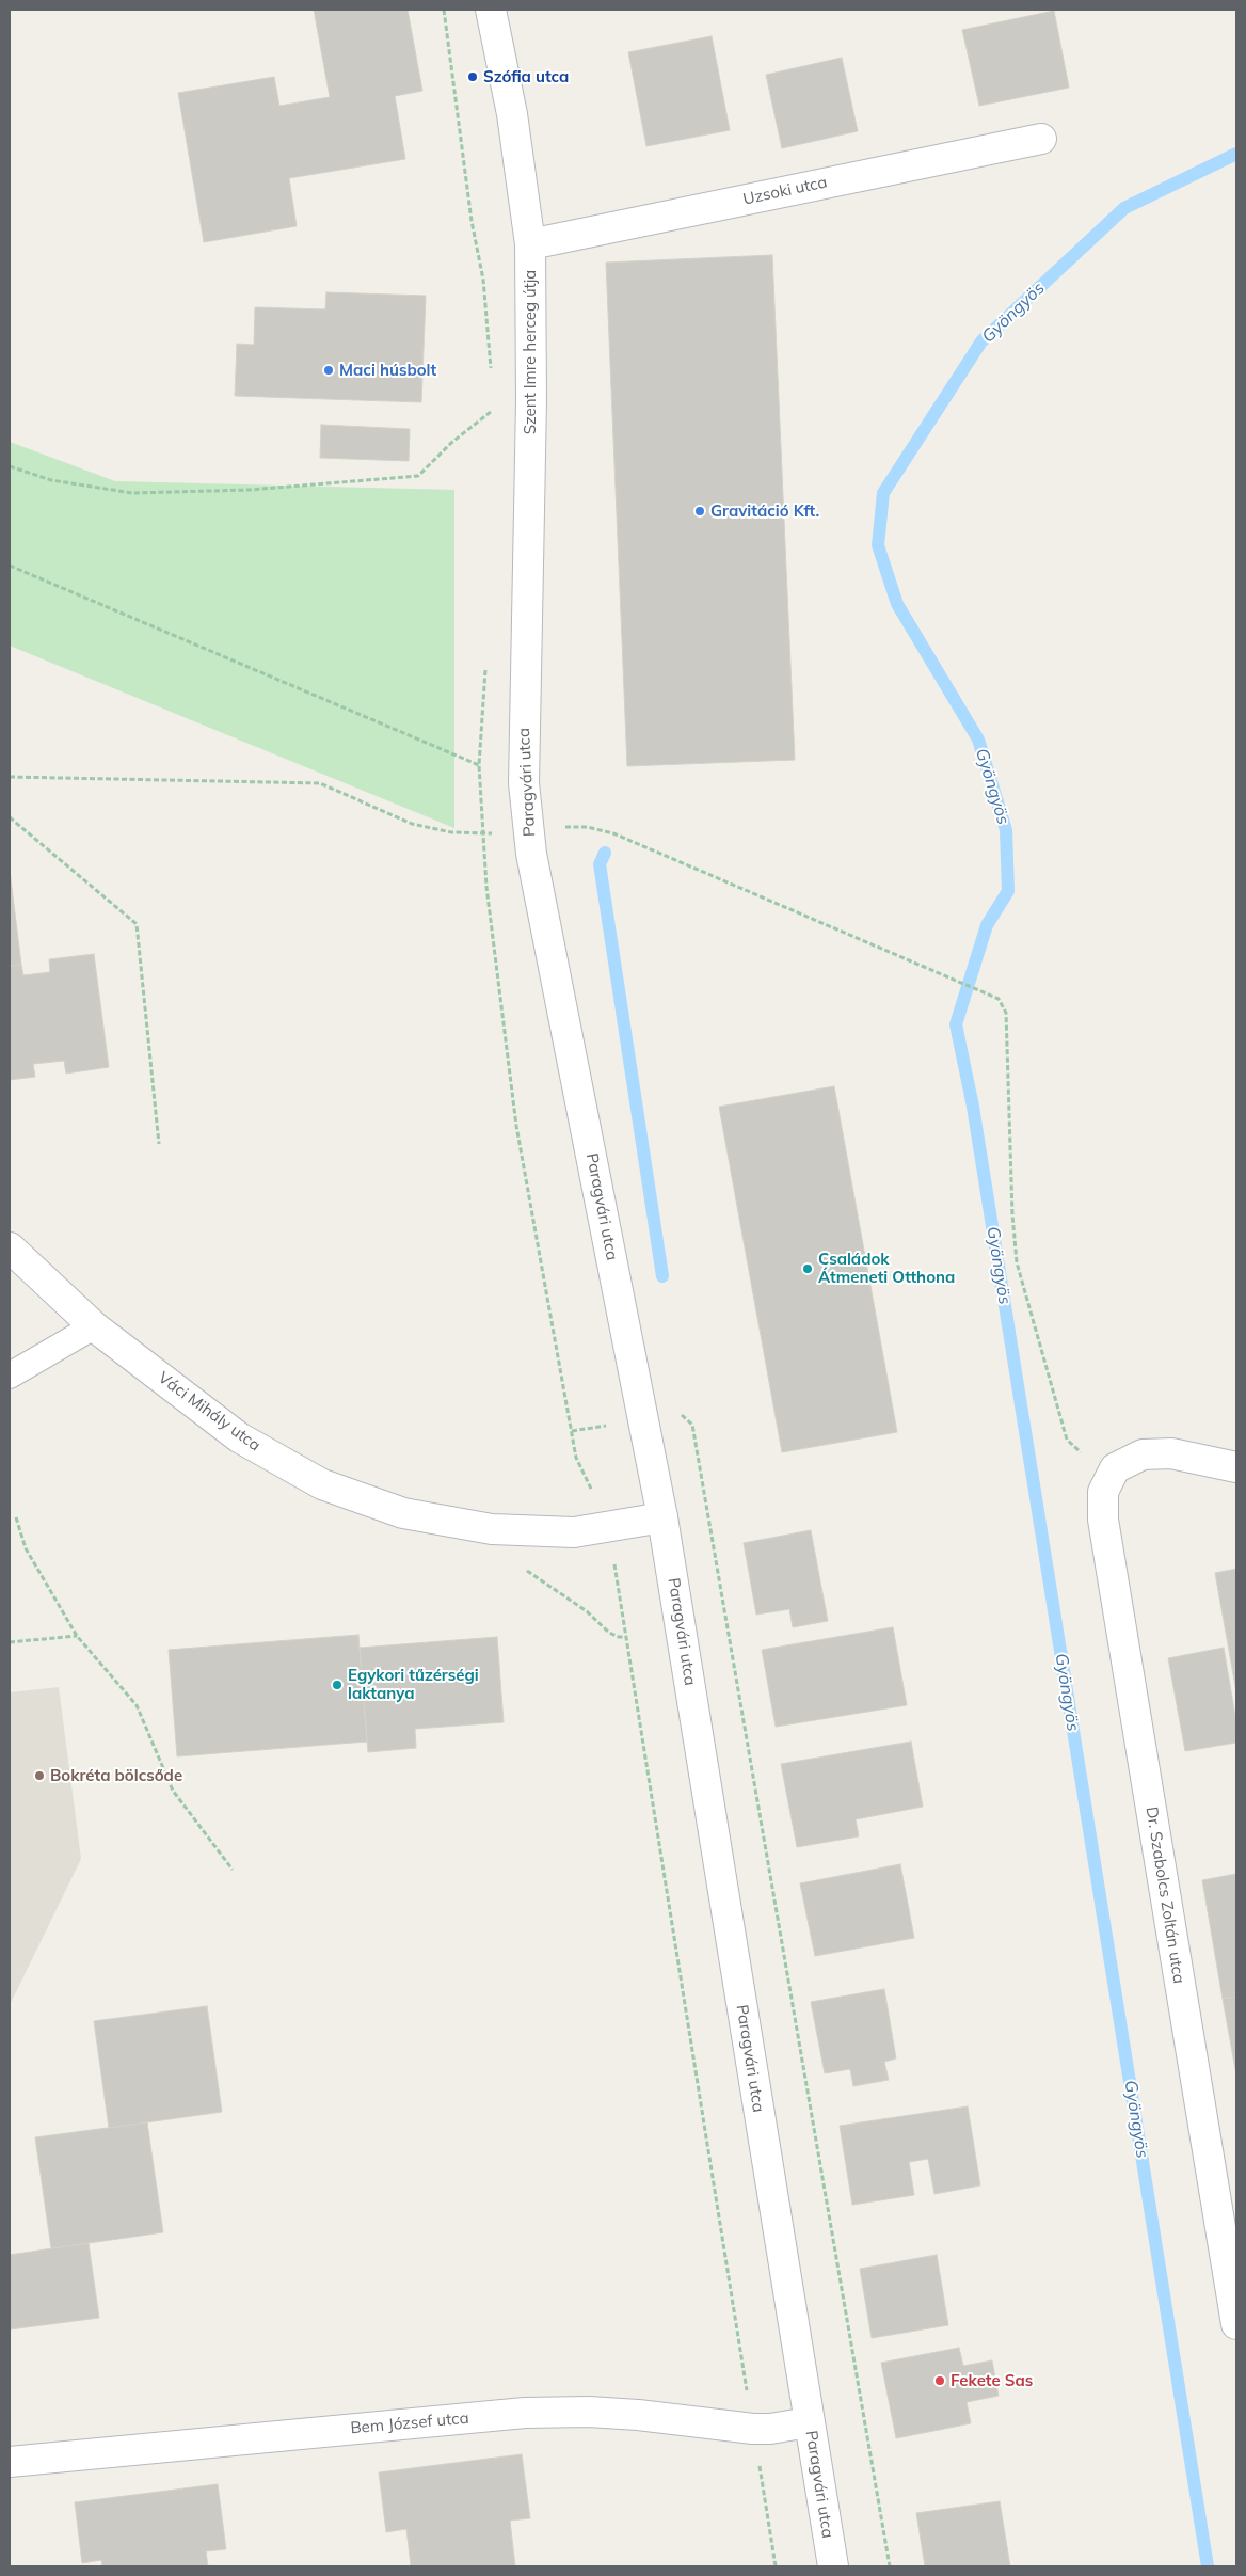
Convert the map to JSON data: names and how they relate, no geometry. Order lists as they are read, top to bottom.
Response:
{
  "streets": {
    "street": [
      "Uzsoki utca",
      "Szent Imre herceg útja",
      "Paragvári utca",
      "Váci Mihály utca",
      "Dr. Szabolcs Zoltán utca",
      "Bem József utca"
    ]
  },
  "crossings": [
    ["Uzsoki utca", "Szent Imre herceg útja"],
    ["Szent Imre herceg útja", "Paragvári utca"],
    ["Paragvári utca", "Váci Mihály utca"],
    ["Paragvári utca", "Bem József utca"]
  ],
  "water": ["Gyöngyös"],
  "places": [
    "Szófia utca",
    "Maci húsbolt",
    "Gravitáció Kft.",
    "Családok Átmeneti Otthona",
    "Egykori tűzérségi laktanya",
    "Bokréta bölcsőde",
    "Fekete Sas"
  ]
}
